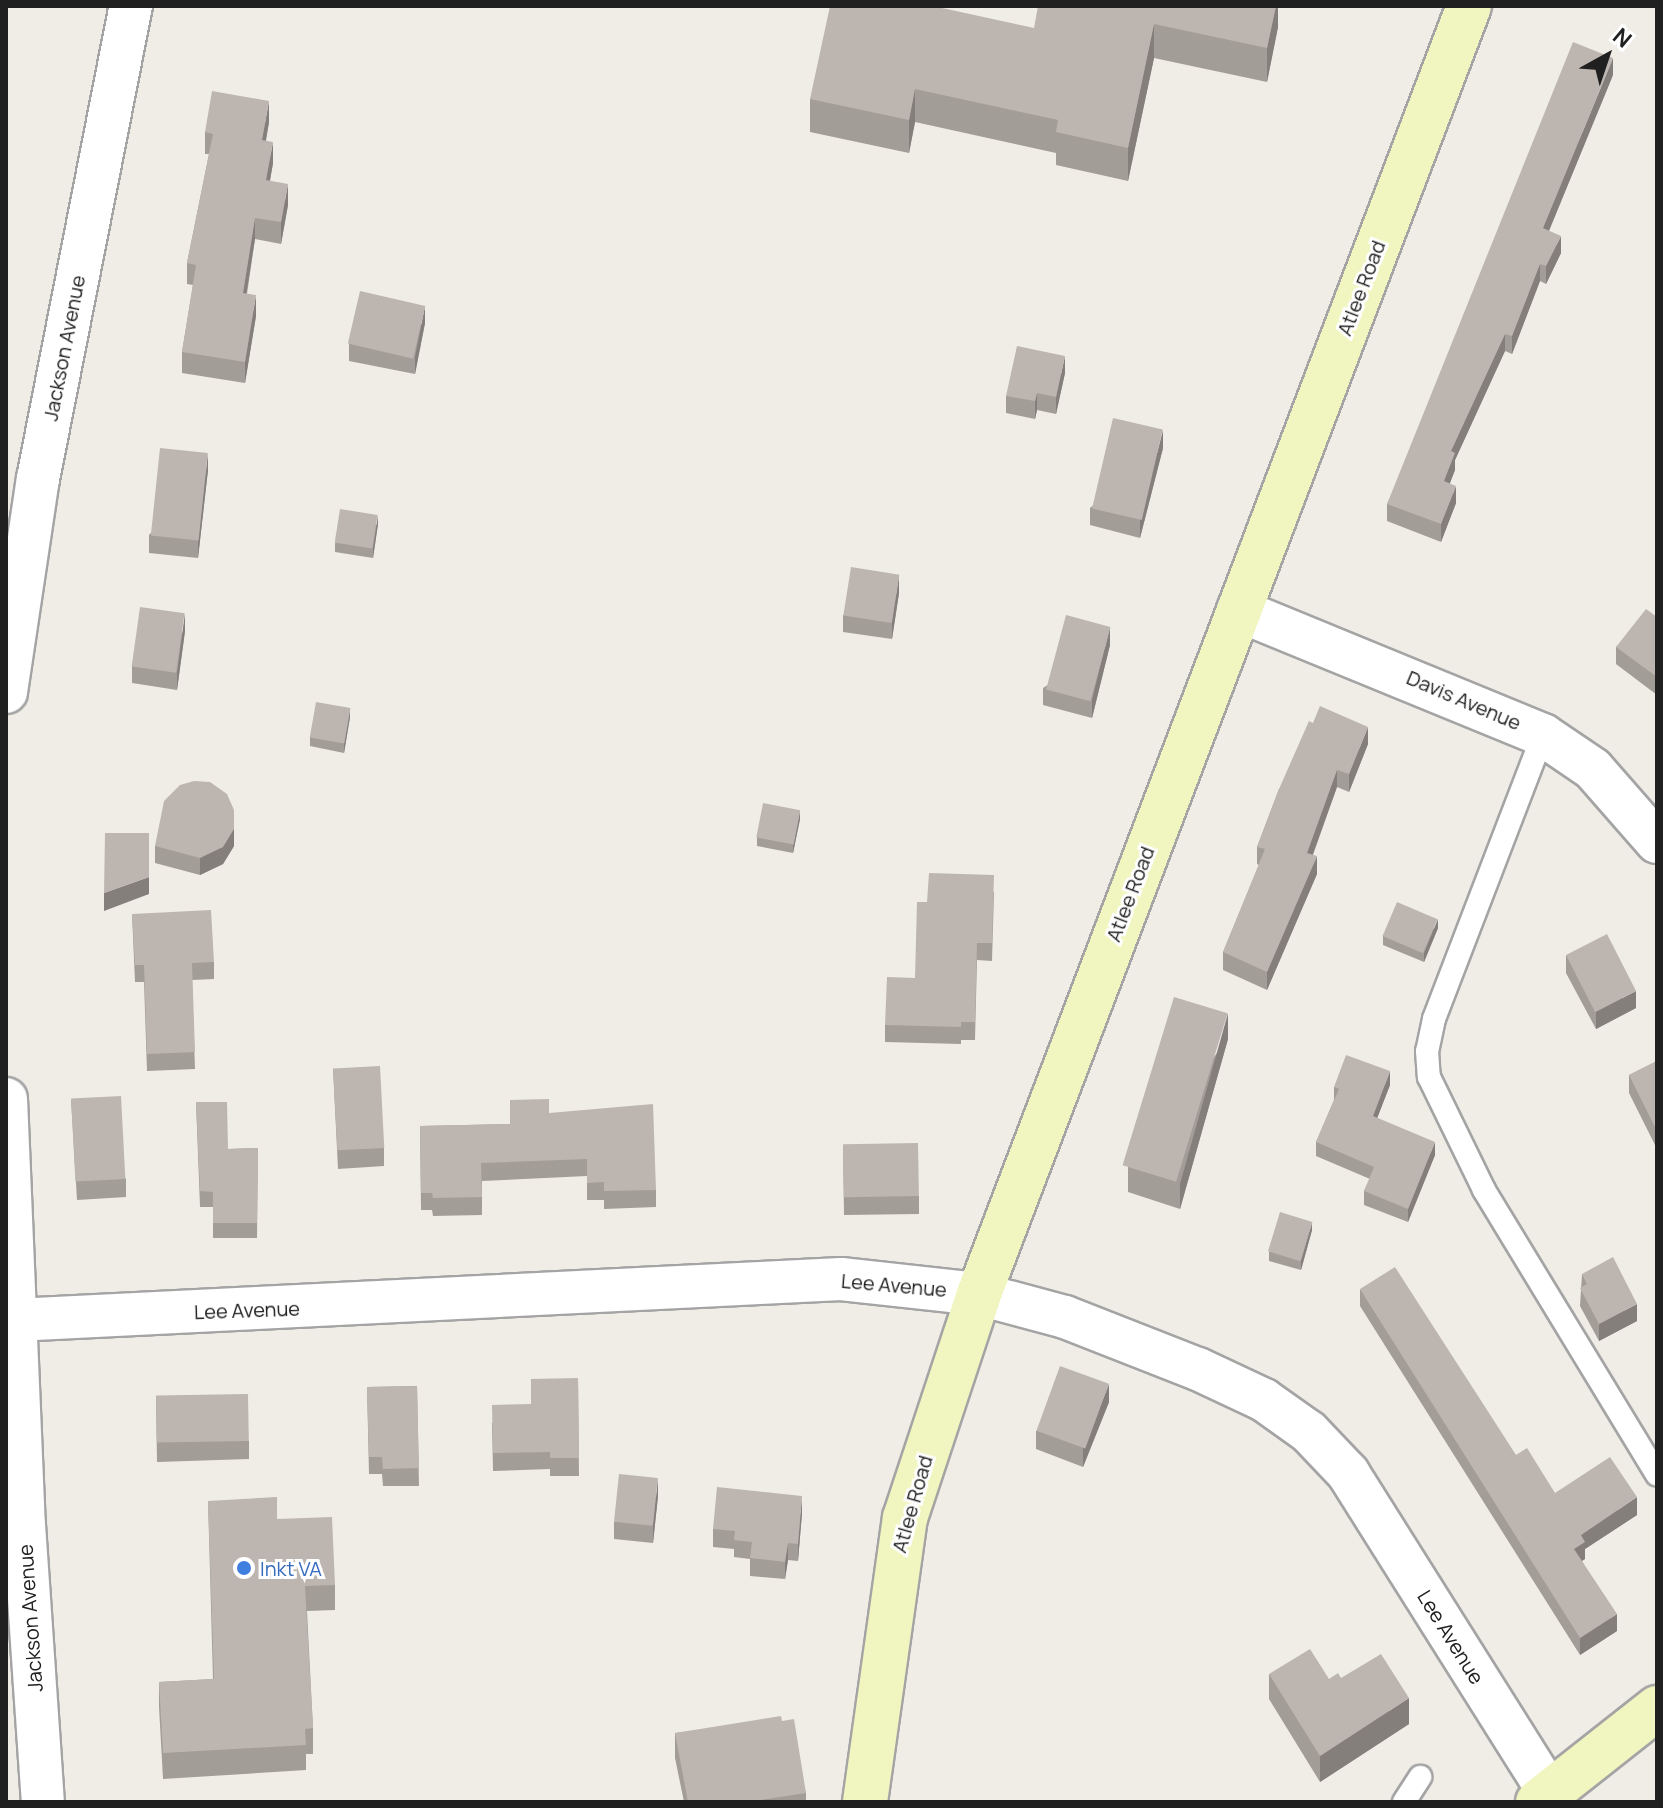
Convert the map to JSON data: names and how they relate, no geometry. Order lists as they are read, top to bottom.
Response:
{
  "streets": {
    "main road": ["Atlee Road"],
    "street": ["Jackson Avenue", "Davis Avenue", "Lee Avenue"]
  },
  "crossings": [
    ["Atlee Road", "Davis Avenue"],
    ["Atlee Road", "Lee Avenue"],
    ["Jackson Avenue", "Lee Avenue"]
  ],
  "places": ["Inkt VA"],
  "north": "top right"
}
